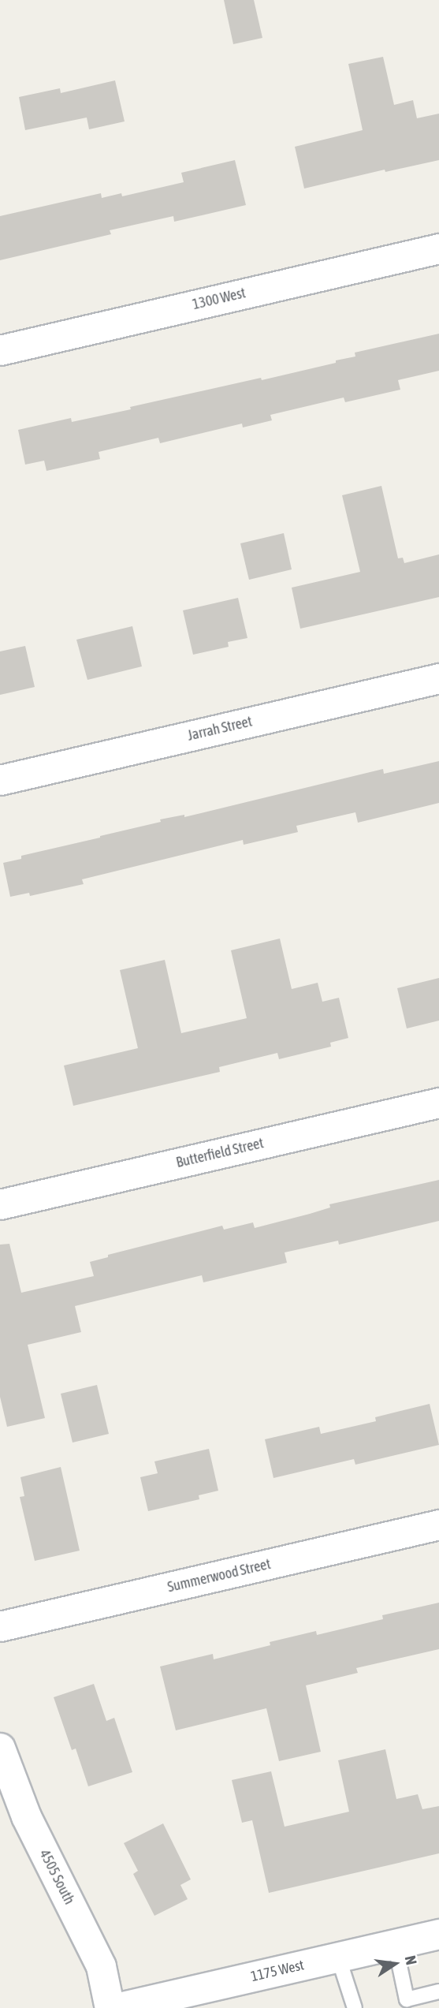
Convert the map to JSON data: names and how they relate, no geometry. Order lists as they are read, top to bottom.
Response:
{
  "streets": {
    "street": [
      "1300 West",
      "Jarrah Street",
      "Butterfield Street",
      "Summerwood Street",
      "4505 South",
      "1175 West"
    ]
  },
  "north": "right"
}
